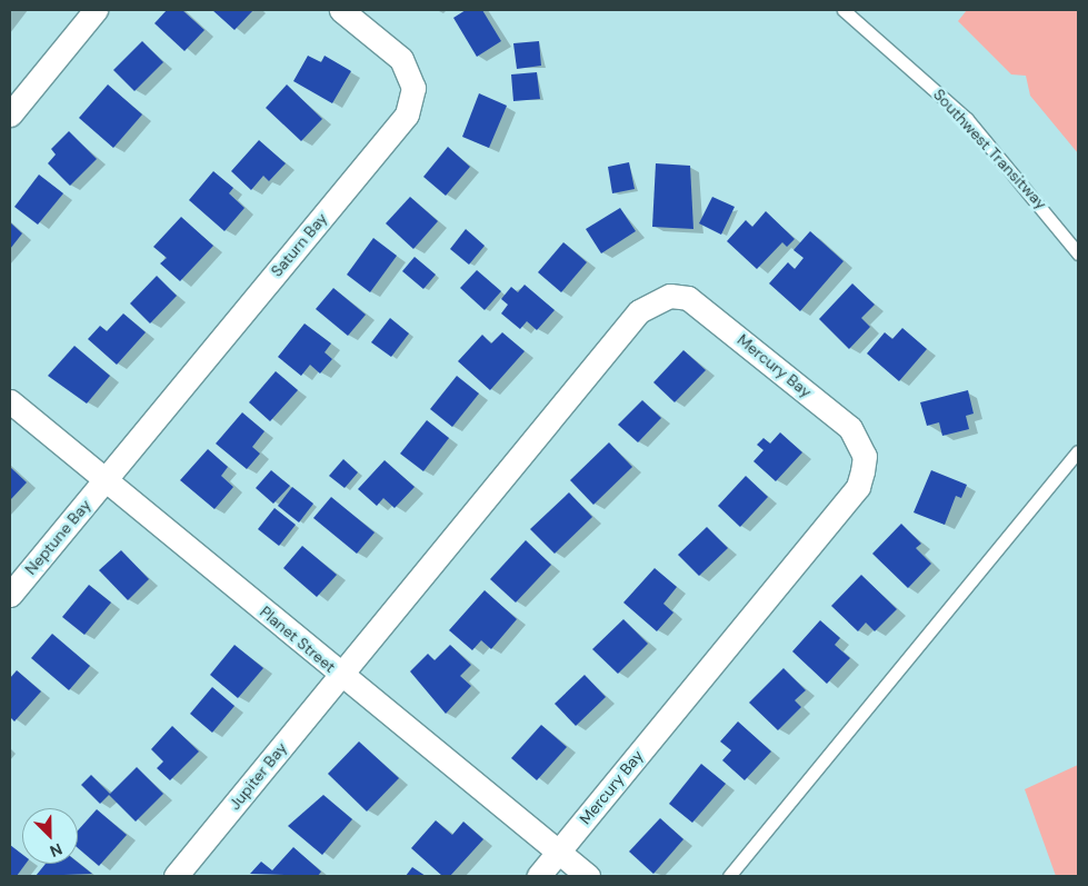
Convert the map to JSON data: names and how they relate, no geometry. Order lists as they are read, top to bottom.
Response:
{
  "streets": {
    "street": [
      "Saturn Bay",
      "Mercury Bay",
      "Neptune Bay",
      "Planet Street",
      "Jupiter Bay"
    ],
    "lane": ["Southwest Transitway"]
  },
  "crossings": [
    ["Saturn Bay", "Neptune Bay"],
    ["Saturn Bay", "Planet Street"],
    ["Mercury Bay", "Planet Street"],
    ["Mercury Bay", "Jupiter Bay"],
    ["Neptune Bay", "Planet Street"],
    ["Planet Street", "Jupiter Bay"]
  ],
  "north": "bottom right"
}
